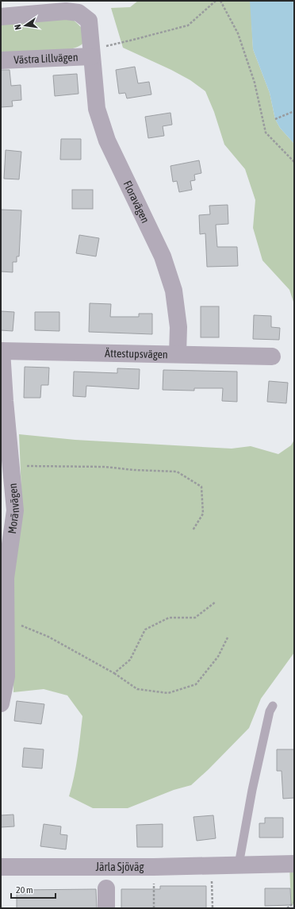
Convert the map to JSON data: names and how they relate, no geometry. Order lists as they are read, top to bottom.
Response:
{
  "streets": {
    "street": [
      "Västra Lillvägen",
      "Floravägen",
      "Ättestupsvägen",
      "Moränvägen",
      "Järla Sjöväg"
    ]
  },
  "crossings": [
    ["Västra Lillvägen", "Floravägen"],
    ["Floravägen", "Ättestupsvägen"],
    ["Ättestupsvägen", "Moränvägen"]
  ],
  "scale_bar": "20 m",
  "north": "left"
}
